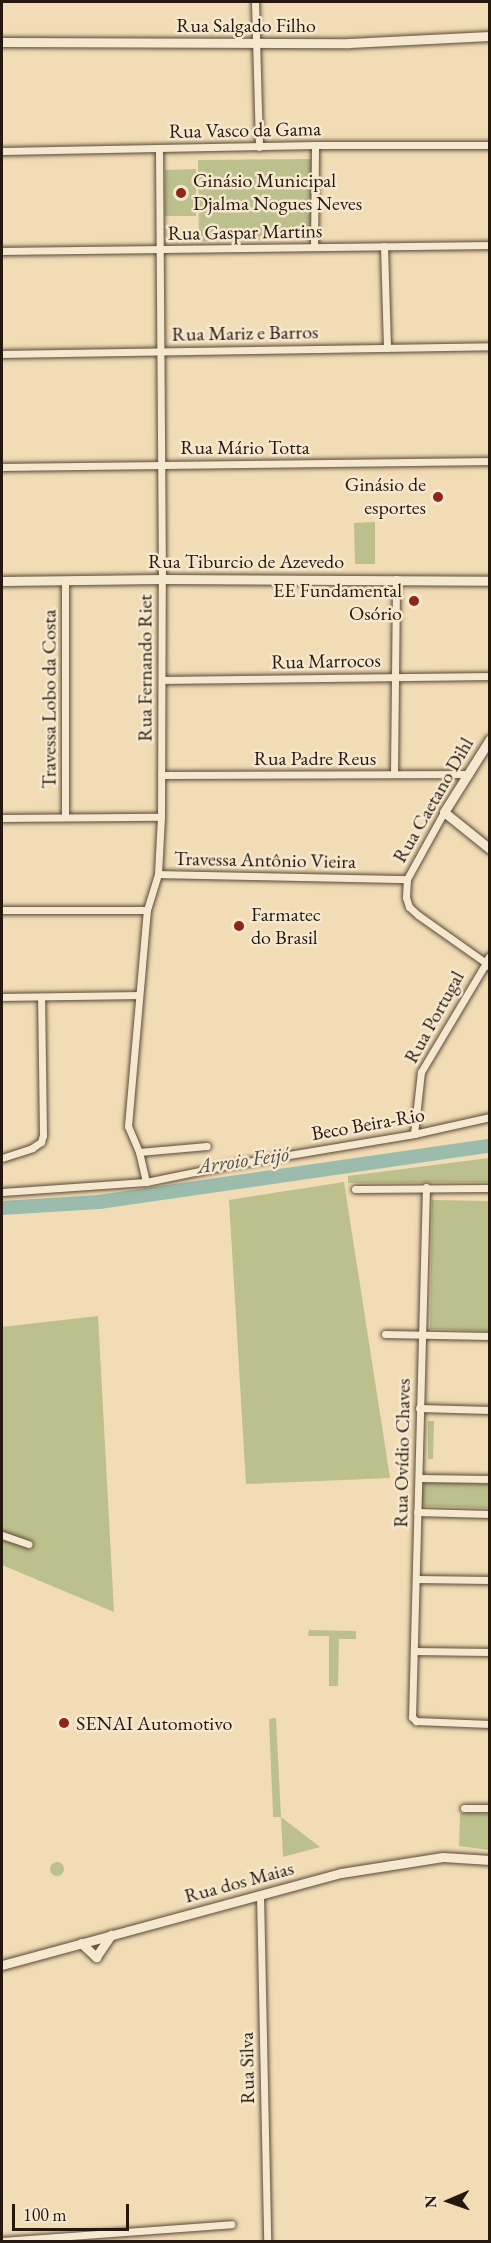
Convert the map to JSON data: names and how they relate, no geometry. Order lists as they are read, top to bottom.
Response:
{
  "streets": {
    "main road": [
      "Rua Salgado Filho",
      "Rua Tiburcio de Azevedo",
      "Rua Caetano Dihl",
      "Rua dos Maias"
    ],
    "street": [
      "Rua Vasco da Gama",
      "Rua Gaspar Martins",
      "Rua Mariz e Barros",
      "Rua Mário Totta",
      "Rua Marrocos",
      "Rua Fernando Riet",
      "Travessa Lobo da Costa",
      "Rua Padre Reus",
      "Travessa Antônio Vieira",
      "Rua Portugal",
      "Beco Beira-Rio",
      "Rua Ovídio Chaves",
      "Rua Silva"
    ]
  },
  "crossings": [
    ["Rua Vasco da Gama", "Rua Fernando Riet"],
    ["Rua Gaspar Martins", "Rua Fernando Riet"],
    ["Rua Mariz e Barros", "Rua Fernando Riet"],
    ["Rua Mário Totta", "Rua Fernando Riet"],
    ["Rua Tiburcio de Azevedo", "Rua Fernando Riet"],
    ["Rua Tiburcio de Azevedo", "Travessa Lobo da Costa"],
    ["Rua Marrocos", "Rua Fernando Riet"],
    ["Rua Fernando Riet", "Rua Padre Reus"],
    ["Rua Fernando Riet", "Travessa Antônio Vieira"],
    ["Rua Fernando Riet", "Beco Beira-Rio"],
    ["Rua Padre Reus", "Rua Caetano Dihl"],
    ["Rua Caetano Dihl", "Travessa Antônio Vieira"],
    ["Rua Portugal", "Beco Beira-Rio"],
    ["Rua dos Maias", "Rua Silva"]
  ],
  "water": ["Arroio Feijó"],
  "places": [
    "Ginásio Municipal Djalma Nogues Neves",
    "Ginásio de esportes",
    "EE Fundamental Osório",
    "Farmatec do Brasil",
    "SENAI Automotivo"
  ],
  "scale_bar": "100 m",
  "north": "left"
}
